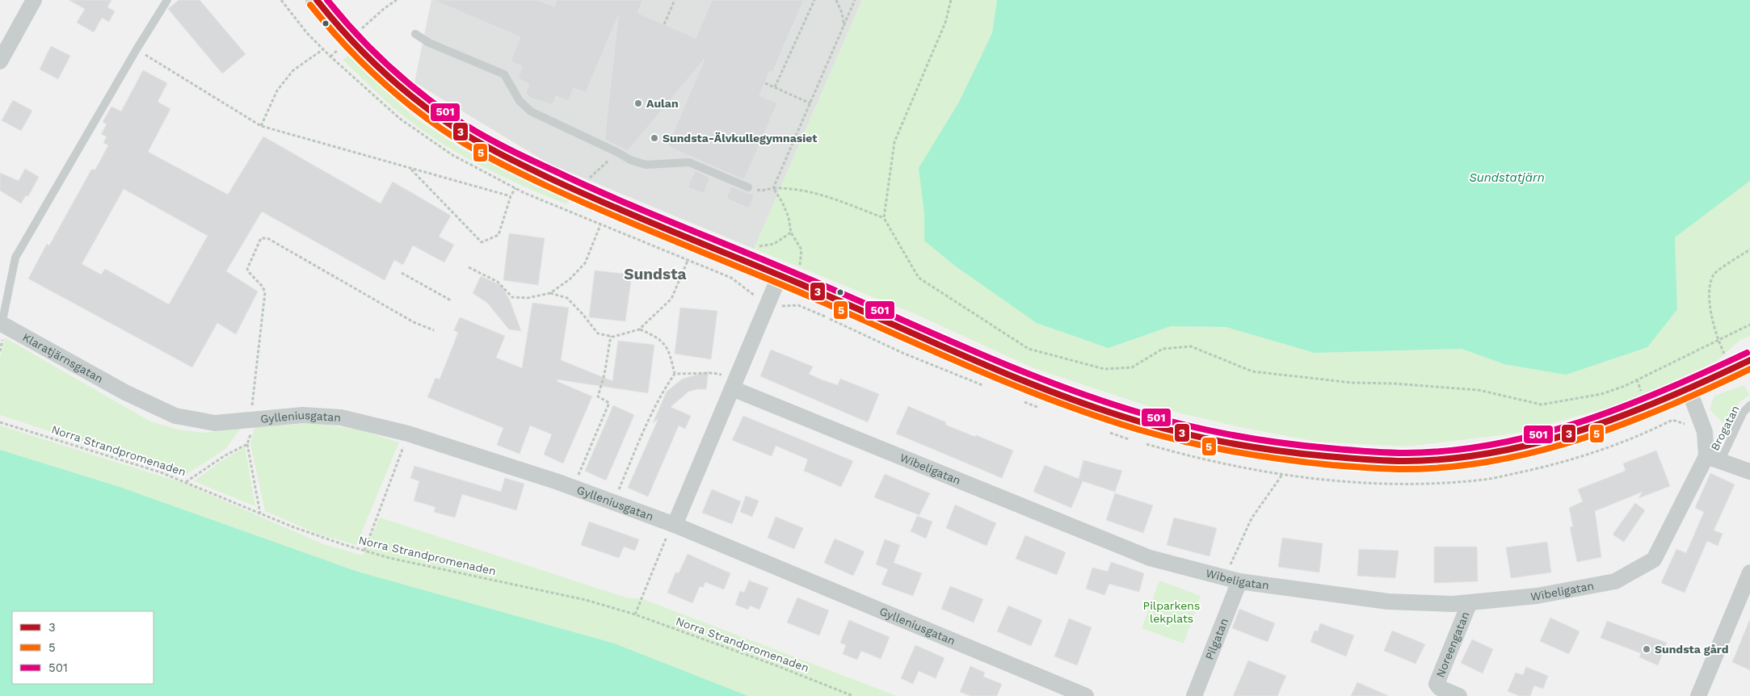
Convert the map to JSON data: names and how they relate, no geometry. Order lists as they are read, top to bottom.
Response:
{
  "streets": {
    "street": [
      "Klaratjärnsgatan",
      "Gylleniusgatan",
      "Wibeligatan",
      "Pilgatan",
      "Noreengatan"
    ],
    "lane": ["Brogatan"],
    "path": ["Norra Strandpromenaden"]
  },
  "crossings": [
    ["Klaratjärnsgatan", "Gylleniusgatan"],
    ["Brogatan", "Wibeligatan"],
    ["Wibeligatan", "Pilgatan"],
    ["Wibeligatan", "Noreengatan"]
  ],
  "districts": ["Sundsta"],
  "water": ["Sundstatjärn"],
  "parks": ["Pilparkens lekplats"],
  "places": ["Aulan", "Sundsta-Älvkullegymnasiet", "Sundsta gård"],
  "lines": ["transit line 3", "transit line 501", "transit line 5"],
  "legend": ["3", "5", "501"]
}
